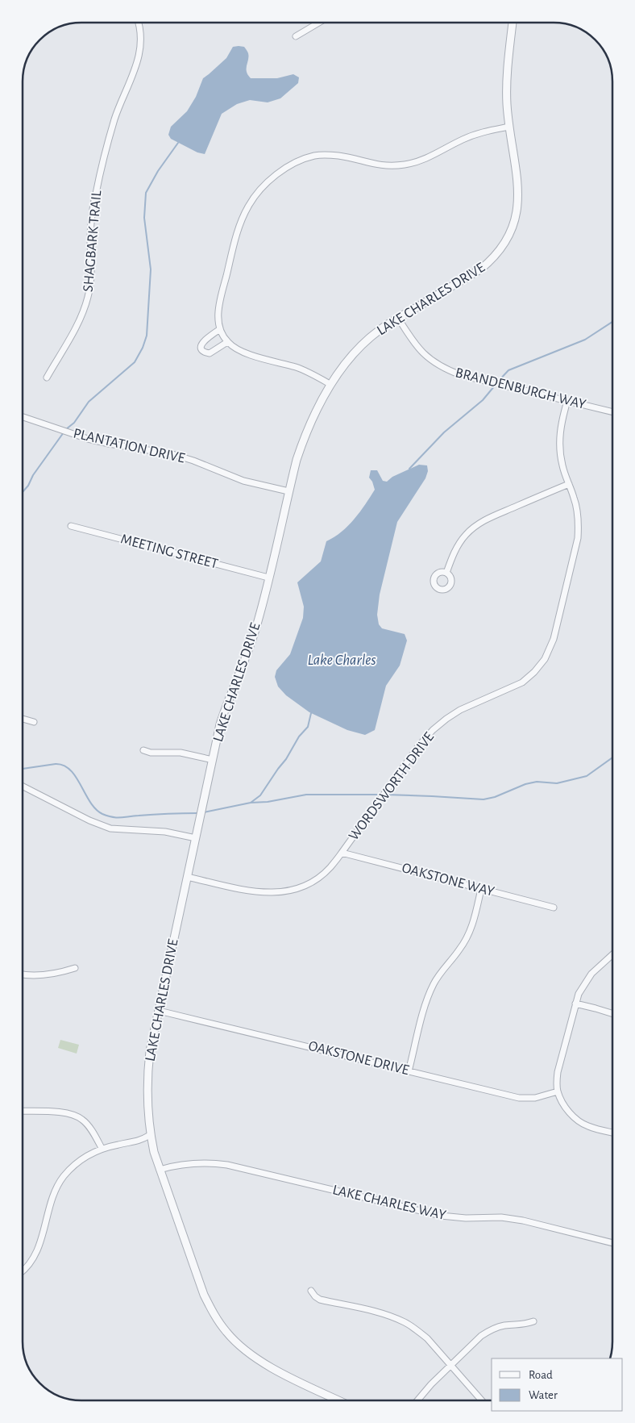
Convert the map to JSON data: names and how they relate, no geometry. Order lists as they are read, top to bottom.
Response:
{
  "streets": {
    "street": [
      "SHAGBARK TRAIL",
      "LAKE CHARLES DRIVE",
      "BRANDENBURGH WAY",
      "PLANTATION DRIVE",
      "MEETING STREET",
      "WORDSWORTH DRIVE",
      "OAKSTONE WAY",
      "OAKSTONE DRIVE",
      "LAKE CHARLES WAY"
    ]
  },
  "crossings": [
    ["LAKE CHARLES DRIVE", "BRANDENBURGH WAY"],
    ["LAKE CHARLES DRIVE", "PLANTATION DRIVE"],
    ["LAKE CHARLES DRIVE", "MEETING STREET"],
    ["LAKE CHARLES DRIVE", "WORDSWORTH DRIVE"],
    ["LAKE CHARLES DRIVE", "OAKSTONE DRIVE"],
    ["LAKE CHARLES DRIVE", "LAKE CHARLES WAY"],
    ["BRANDENBURGH WAY", "WORDSWORTH DRIVE"],
    ["WORDSWORTH DRIVE", "OAKSTONE WAY"]
  ],
  "water": ["Lake Charles"],
  "legend": ["Road", "Water"]
}
